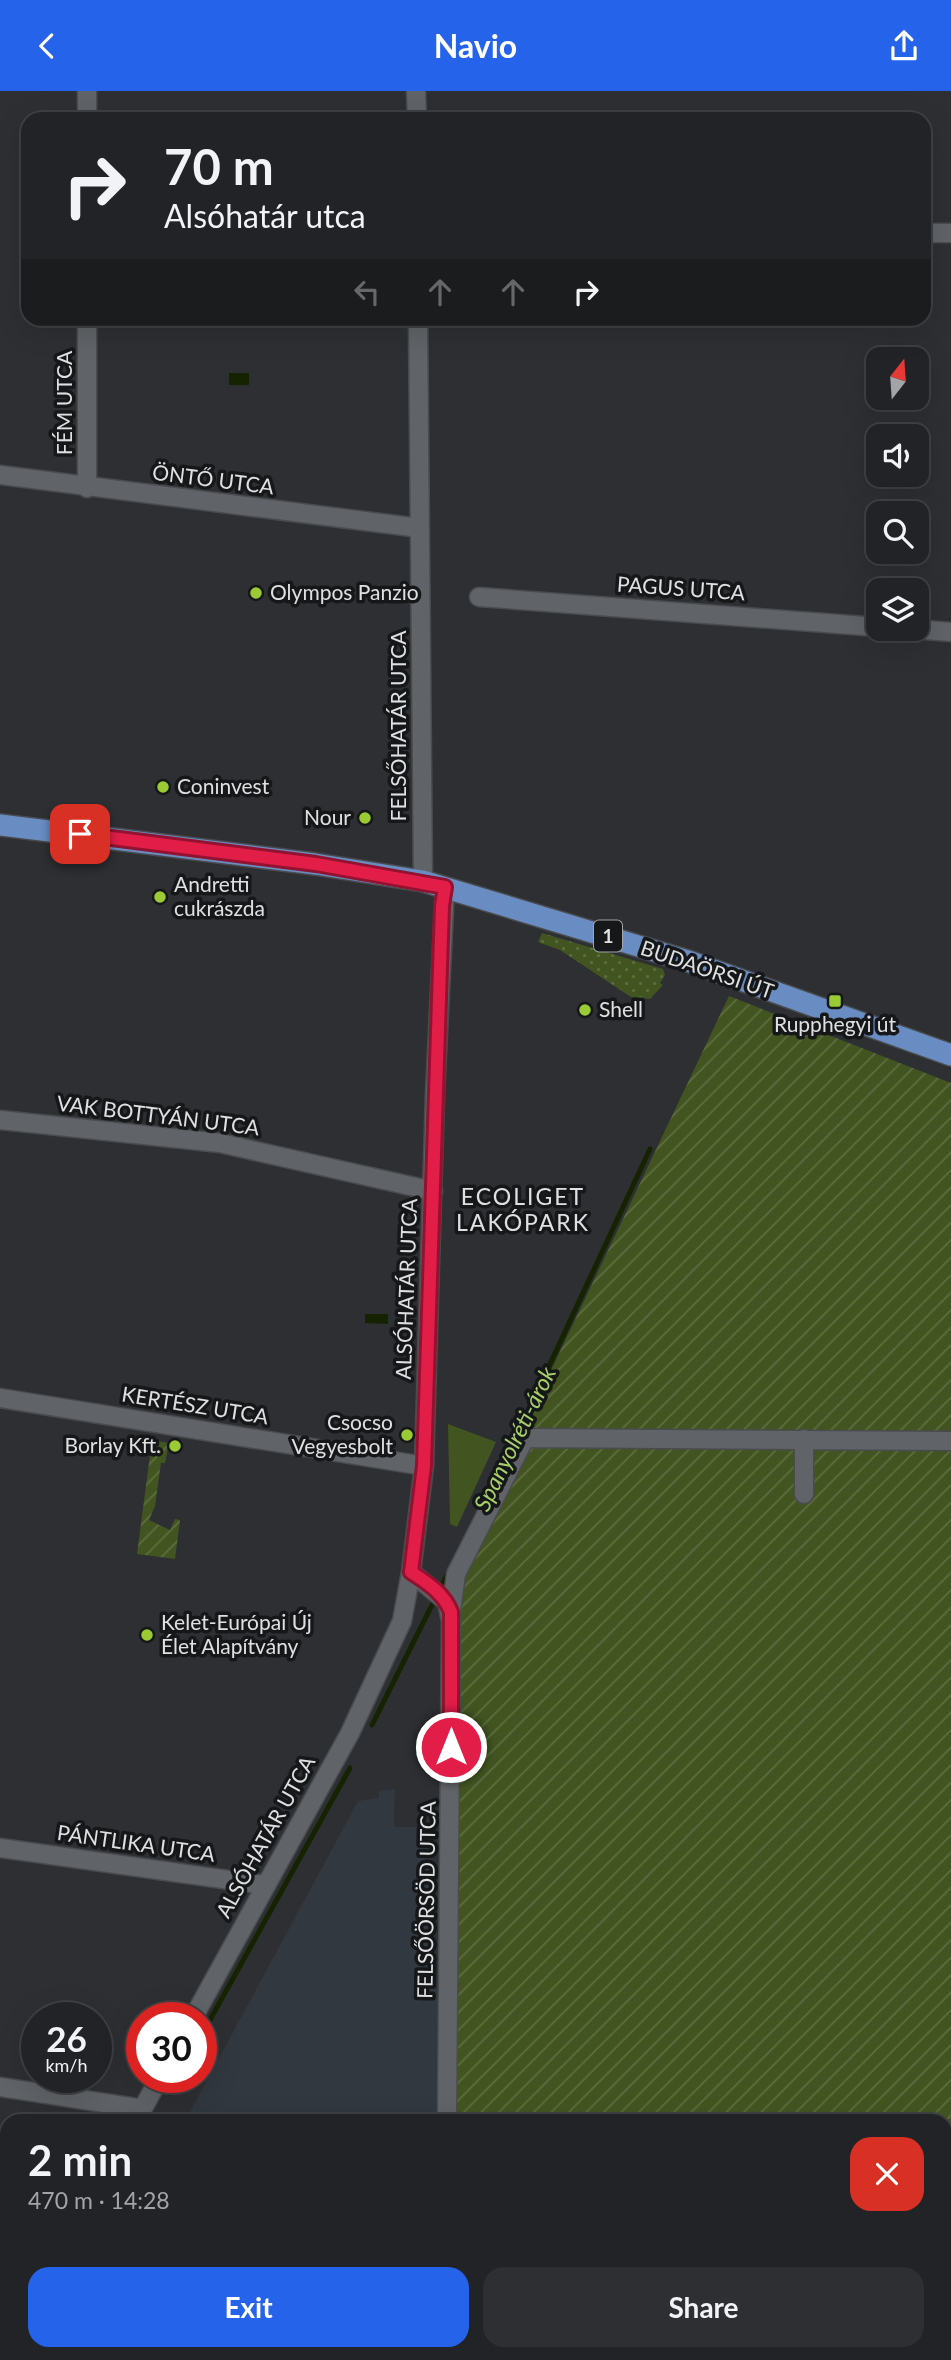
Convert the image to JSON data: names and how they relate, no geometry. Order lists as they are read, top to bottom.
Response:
{
  "streets": {
    "main road": ["1", "BUDAÖRSI ÚT"],
    "street": [
      "FÉM UTCA",
      "ÖNTŐ UTCA",
      "PAGUS UTCA",
      "FELSŐHATÁR UTCA",
      "VAK BOTTYÁN UTCA",
      "ALSÓHATÁR UTCA",
      "KERTÉSZ UTCA",
      "PÁNTLIKA UTCA",
      "FELSŐÖRSÖD UTCA"
    ]
  },
  "crossings": [
    ["FÉM UTCA", "ÖNTŐ UTCA"],
    ["ÖNTŐ UTCA", "FELSŐHATÁR UTCA"],
    ["FELSŐHATÁR UTCA", "1"],
    ["1", "BUDAÖRSI ÚT"],
    ["1", "ALSÓHATÁR UTCA"],
    ["BUDAÖRSI ÚT", "ALSÓHATÁR UTCA"],
    ["VAK BOTTYÁN UTCA", "ALSÓHATÁR UTCA"],
    ["ALSÓHATÁR UTCA", "KERTÉSZ UTCA"],
    ["ALSÓHATÁR UTCA", "PÁNTLIKA UTCA"]
  ],
  "districts": ["ECOLIGET LAKÓPARK"],
  "water": ["Spanyolréti-árok"],
  "places": {
    "other": [
      "Olympos Panzio",
      "Coninvest",
      "Nour",
      "Andretti cukrászda",
      "Shell",
      "Csocso Vegyesbolt",
      "Borlay Kft.",
      "Kelet-Európai Új Élet Alapítvány"
    ],
    "transit": ["Rupphegyi út"]
  },
  "north": "top",
  "page": {
    "header": "Navio",
    "turn": ["70 m", "Alsóhatár utca"],
    "speed": "26 km/h",
    "limit": "30",
    "heading": ["2 min", "470 m · 14:28"],
    "buttons": ["Exit", "Share"]
  }
}
